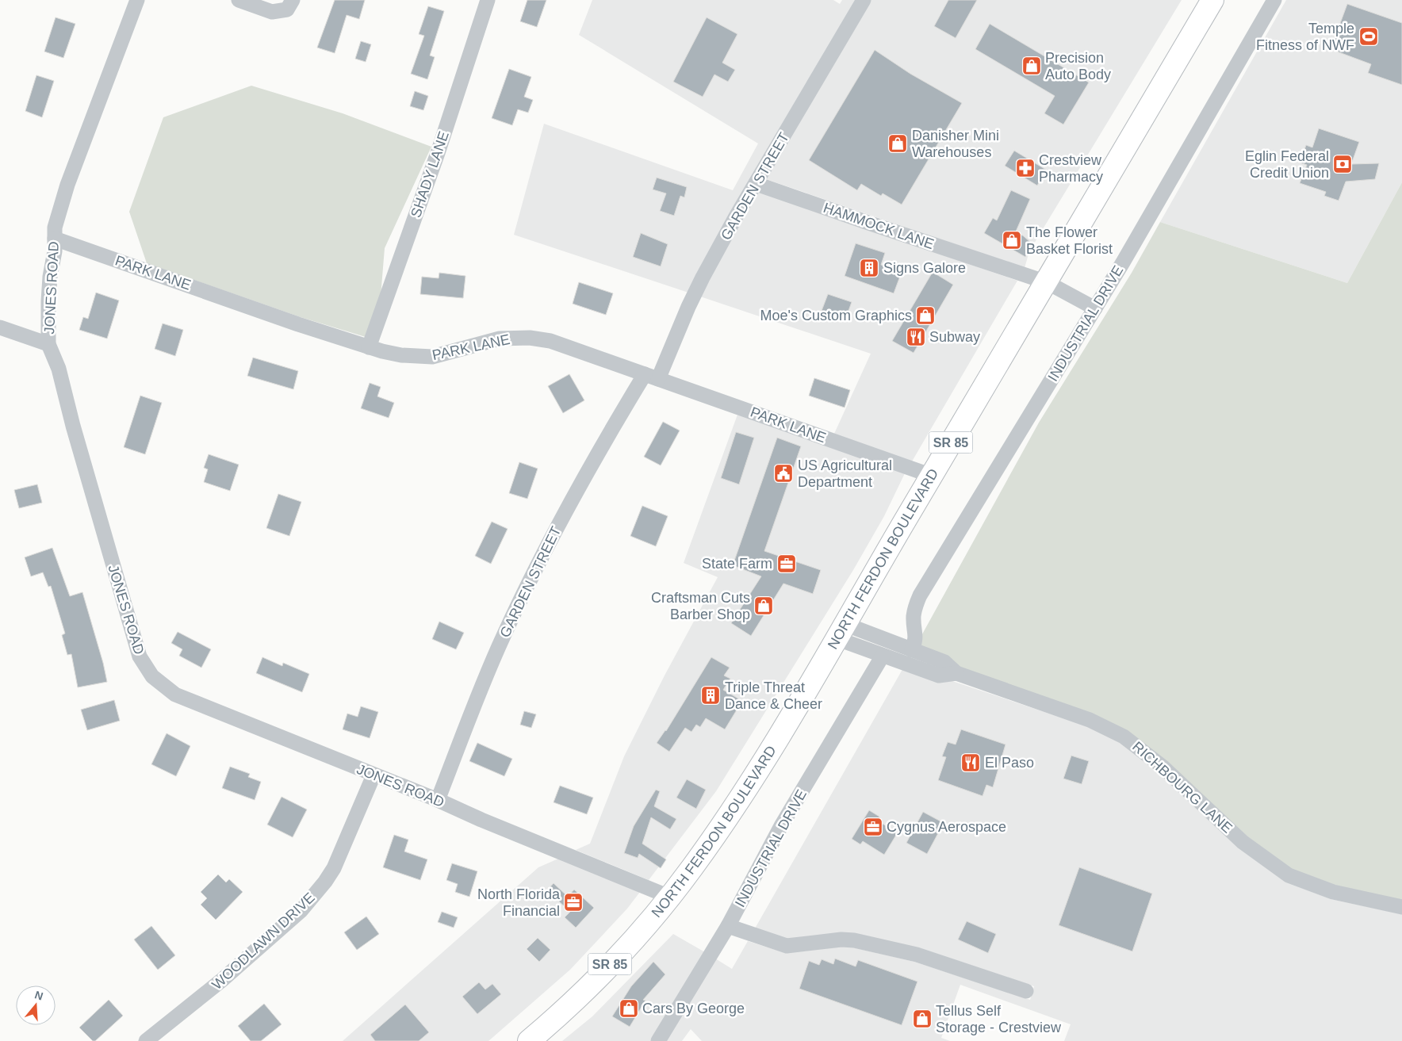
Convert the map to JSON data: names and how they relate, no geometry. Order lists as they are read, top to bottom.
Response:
{
  "streets": {
    "main road": ["SR 85", "NORTH FERDON BOULEVARD"],
    "street": [
      "SHADY LANE",
      "GARDEN STREET",
      "HAMMOCK LANE",
      "PARK LANE",
      "JONES ROAD",
      "INDUSTRIAL DRIVE",
      "RICHBOURG LANE",
      "WOODLAWN DRIVE"
    ]
  },
  "crossings": [
    ["SHADY LANE", "PARK LANE"],
    ["GARDEN STREET", "HAMMOCK LANE"],
    ["GARDEN STREET", "PARK LANE"],
    ["GARDEN STREET", "JONES ROAD"],
    ["HAMMOCK LANE", "INDUSTRIAL DRIVE"],
    ["HAMMOCK LANE", "NORTH FERDON BOULEVARD"],
    ["PARK LANE", "JONES ROAD"],
    ["PARK LANE", "NORTH FERDON BOULEVARD"],
    ["JONES ROAD", "NORTH FERDON BOULEVARD"],
    ["JONES ROAD", "WOODLAWN DRIVE"],
    ["INDUSTRIAL DRIVE", "RICHBOURG LANE"],
    ["NORTH FERDON BOULEVARD", "RICHBOURG LANE"]
  ],
  "places": {
    "sports": ["Temple Fitness of NWF"],
    "shop": [
      "Precision Auto Body",
      "Danisher Mini Warehouses",
      "The Flower Basket Florist",
      "Moe's Custom Graphics",
      "Craftsman Cuts Barber Shop",
      "Cars By George",
      "Tellus Self Storage - Crestview"
    ],
    "bank": ["Eglin Federal Credit Union"],
    "pharmacy": ["Crestview Pharmacy"],
    "building": ["Signs Galore", "Triple Threat Dance & Cheer"],
    "restaurant": ["Subway", "El Paso"],
    "public building": ["US Agricultural Department"],
    "office": ["State Farm", "Cygnus Aerospace", "North Florida Financial"]
  },
  "north": "top"
}
